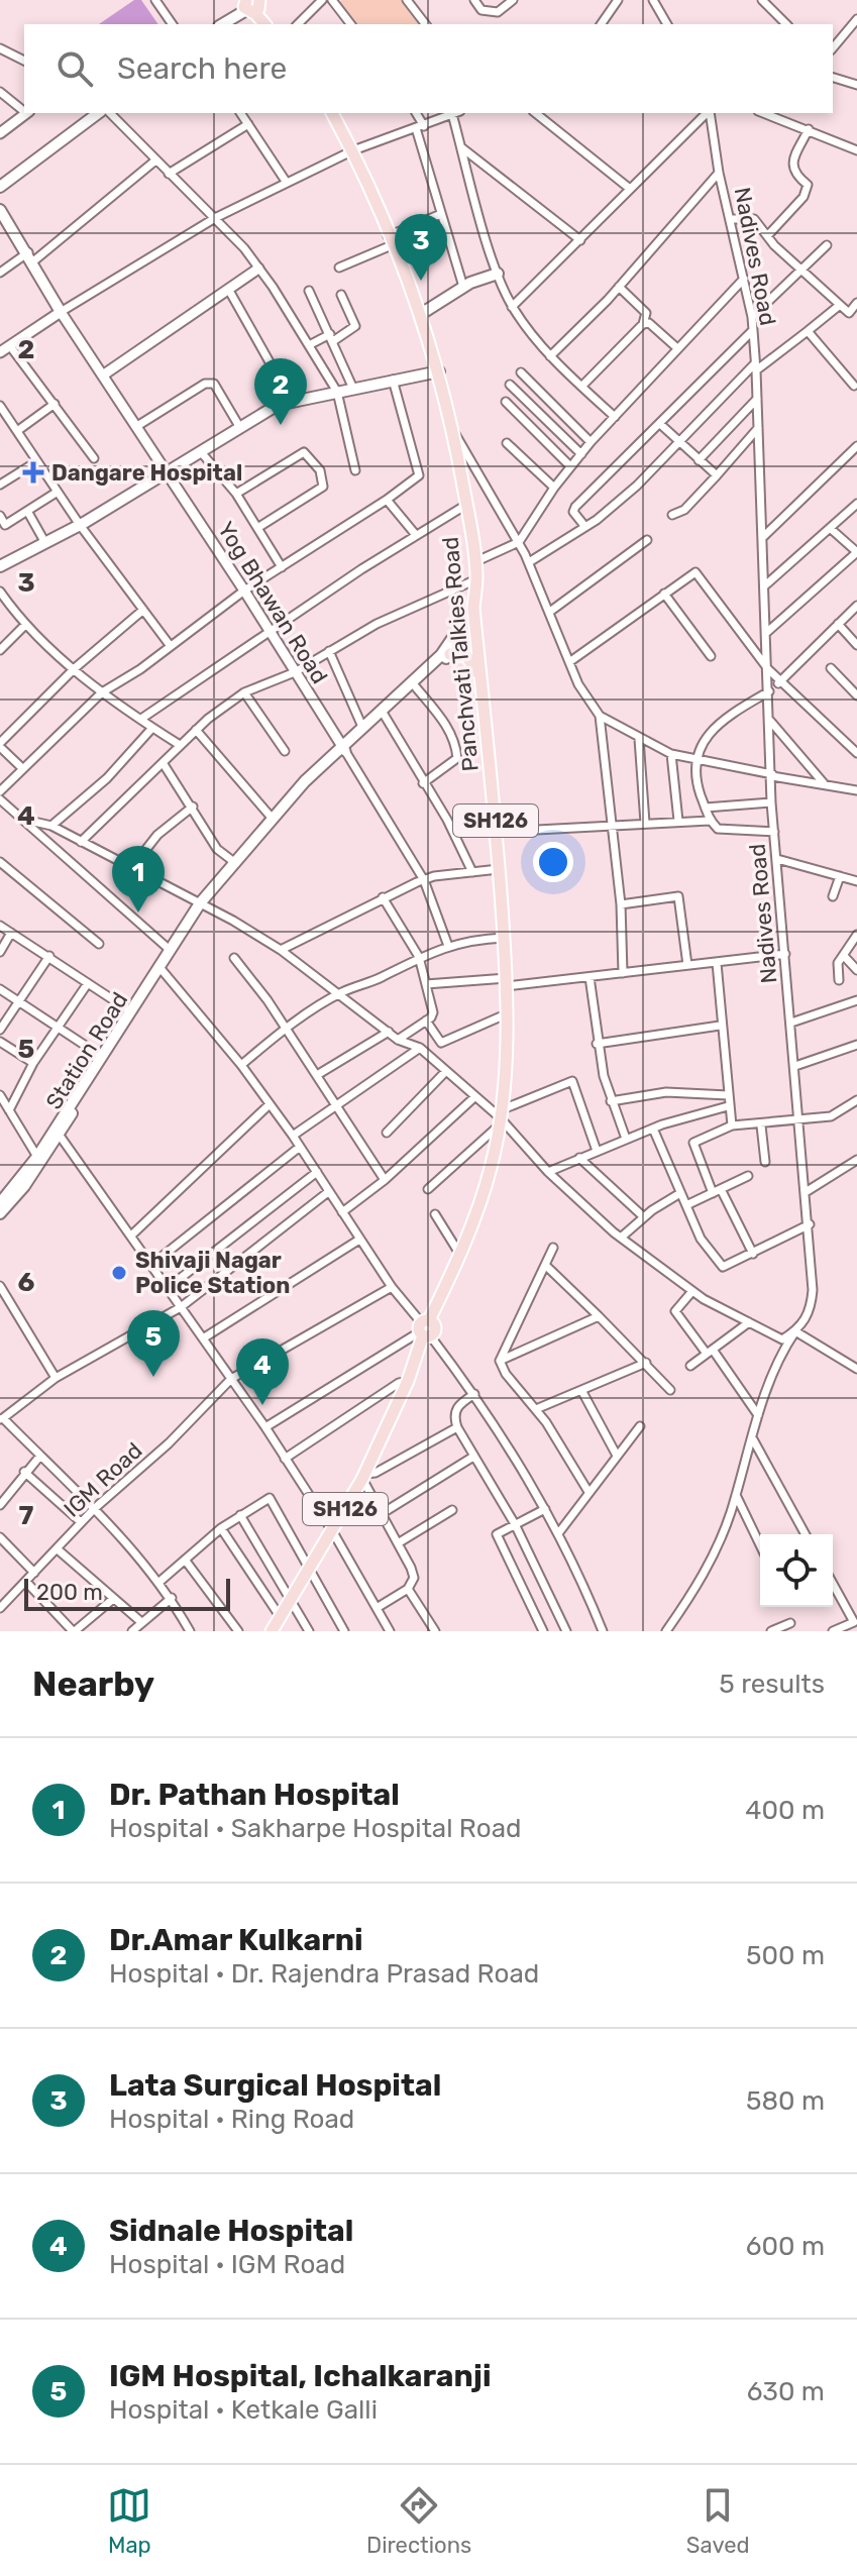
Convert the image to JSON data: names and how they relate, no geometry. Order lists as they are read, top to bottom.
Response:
{
  "streets": {
    "main road": ["Panchvati Talkies Road", "SH126", "Station Road"],
    "street": ["Nadives Road", "Yog Bhawan Road", "IGM Road"]
  },
  "crossings": [
    ["Panchvati Talkies Road", "SH126"]
  ],
  "places": {
    "health": ["Dangare Hospital"],
    "other": ["Shivaji Nagar Police Station"]
  },
  "scale_bar": "200 m",
  "page": {
    "search": "Search here",
    "pins": [
      "3",
      "2",
      "1",
      "5",
      "4"
    ],
    "scale": "200 m",
    "heading": ["Nearby", "5 results"],
    "list": [
      {
        "mark": "1",
        "name": "Dr. Pathan Hospital",
        "note": "Hospital · Sakharpe Hospital Road",
        "value": "400 m"
      },
      {
        "mark": "2",
        "name": "Dr.Amar Kulkarni",
        "note": "Hospital · Dr. Rajendra Prasad Road",
        "value": "500 m"
      },
      {
        "mark": "3",
        "name": "Lata Surgical Hospital",
        "note": "Hospital · Ring Road",
        "value": "580 m"
      },
      {
        "mark": "4",
        "name": "Sidnale Hospital",
        "note": "Hospital · IGM Road",
        "value": "600 m"
      },
      {
        "mark": "5",
        "name": "IGM Hospital, Ichalkaranji",
        "note": "Hospital · Ketkale Galli",
        "value": "630 m"
      }
    ],
    "nav": ["Map", "Directions", "Saved"]
  },
  "grid": {
    "rows": [
      "2",
      "3",
      "4",
      "5",
      "6",
      "7"
    ]
  }
}
